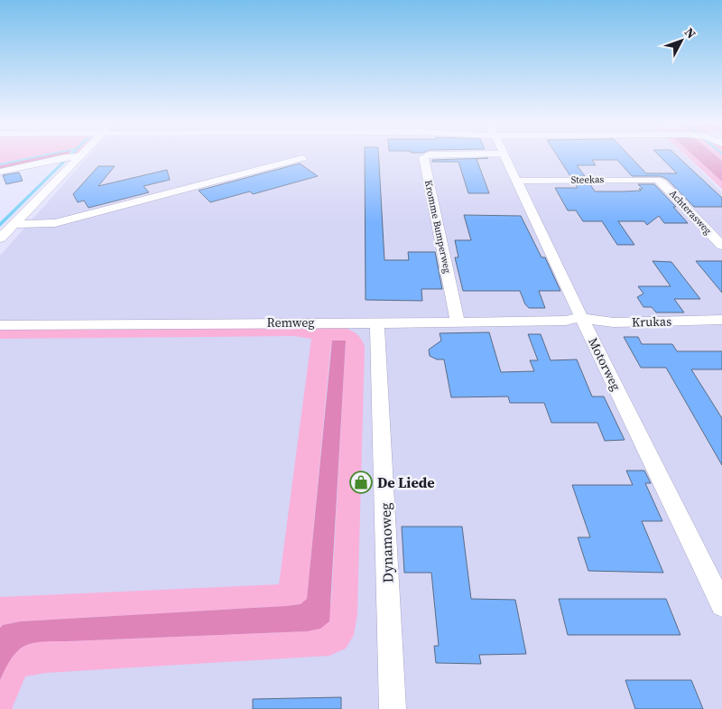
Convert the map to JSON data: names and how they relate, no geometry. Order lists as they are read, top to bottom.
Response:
{
  "streets": {
    "street": [
      "Steekas",
      "Achterasweg",
      "Kromme Bumperweg",
      "Krukas",
      "Remweg",
      "Motorweg",
      "Dynamoweg"
    ]
  },
  "crossings": [
    ["Steekas", "Achterasweg"],
    ["Steekas", "Motorweg"],
    ["Kromme Bumperweg", "Remweg"],
    ["Krukas", "Remweg"],
    ["Krukas", "Motorweg"],
    ["Remweg", "Motorweg"],
    ["Remweg", "Dynamoweg"]
  ],
  "places": {
    "shop": ["De Liede"]
  },
  "north": "top right"
}
